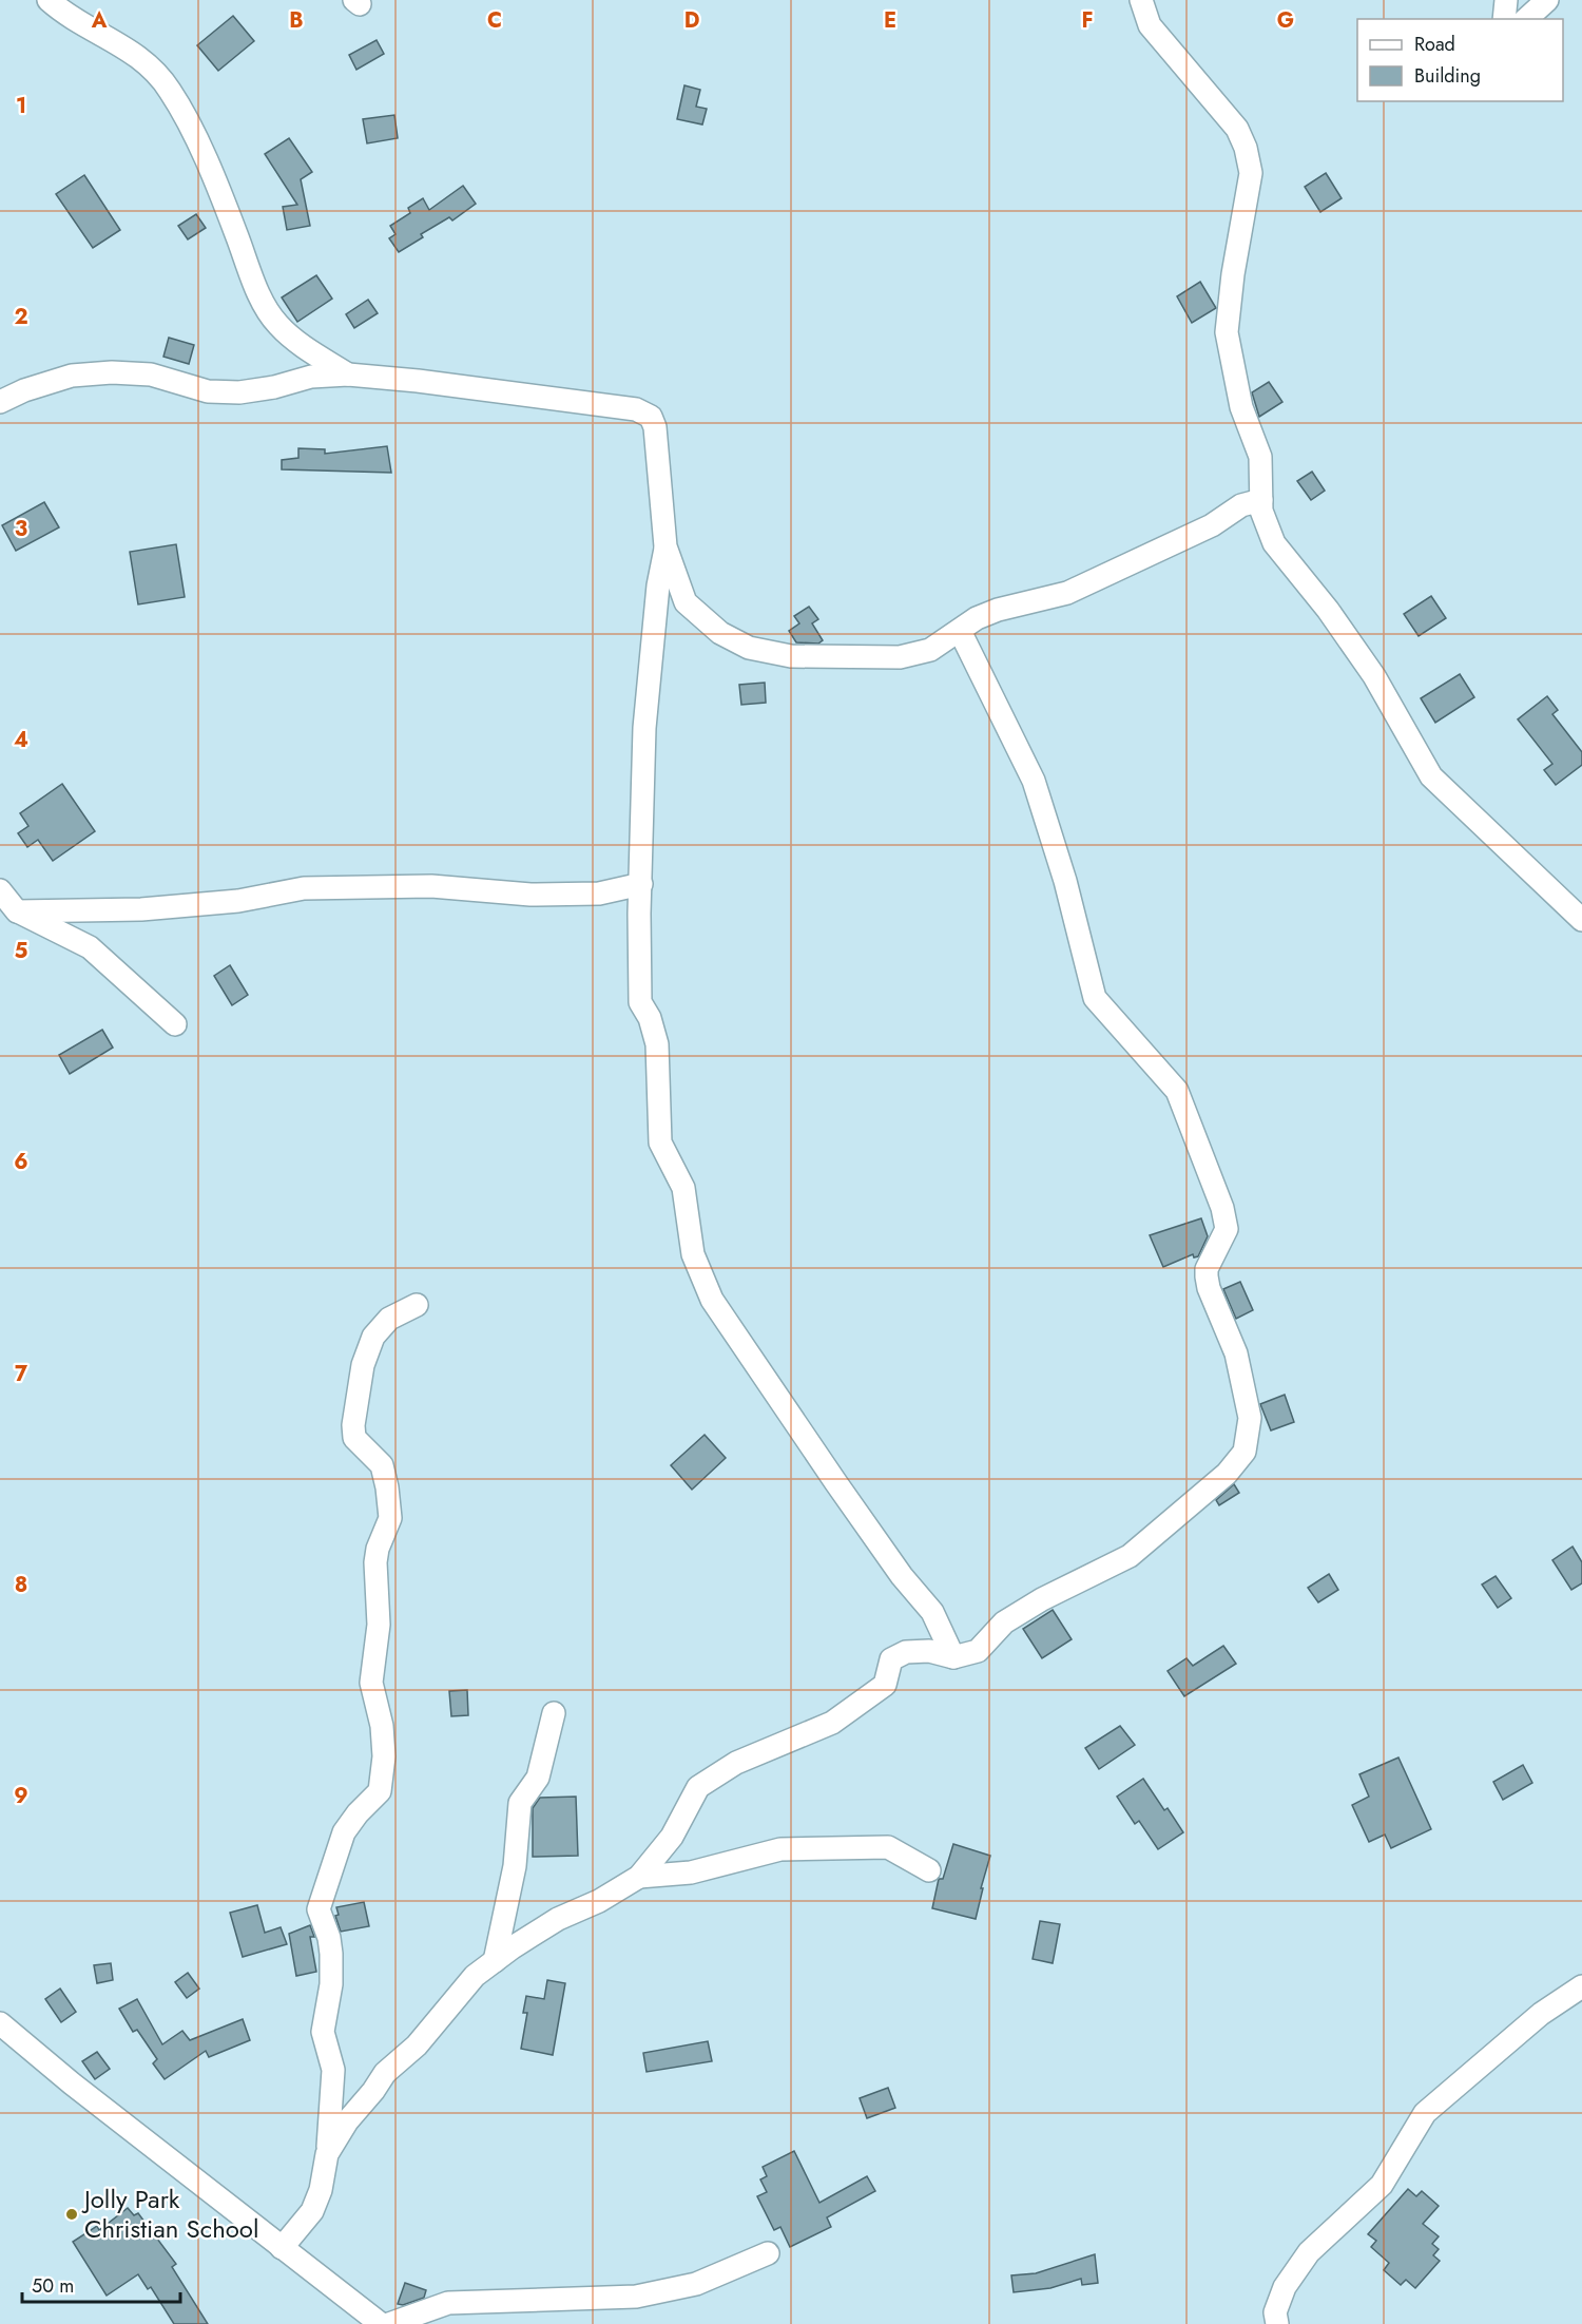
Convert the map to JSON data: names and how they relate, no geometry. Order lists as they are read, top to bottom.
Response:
{
  "places": ["Jolly Park Christian School"],
  "legend": ["Road", "Building"],
  "scale_bar": "50 m",
  "grid": {
    "columns": [
      "A",
      "B",
      "C",
      "D",
      "E",
      "F",
      "G"
    ],
    "rows": [
      "1",
      "2",
      "3",
      "4",
      "5",
      "6",
      "7",
      "8",
      "9"
    ]
  }
}
